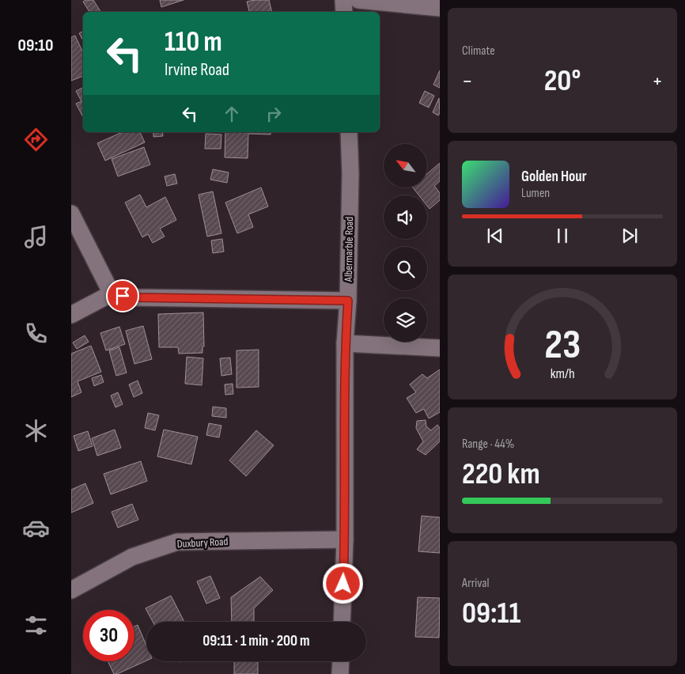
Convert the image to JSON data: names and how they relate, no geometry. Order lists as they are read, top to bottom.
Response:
{
  "streets": {
    "street": ["Albermarble Road", "Duxbury Road"]
  },
  "crossings": [
    ["Albermarble Road", "Duxbury Road"]
  ],
  "north": "top left",
  "page": {
    "tabs": "09:10",
    "tile": [
      "Climate",
      ["Range · 44%", "220 km"],
      ["Arrival", "09:11"]
    ],
    "turn": ["110 m", "Irvine Road"],
    "heat": ["−", "20°", "+"],
    "song": ["Golden Hour", "Lumen"],
    "limit": "30",
    "trip": "09:11 · 1 min · 200 m",
    "gauge": ["23", "km/h"]
  }
}
